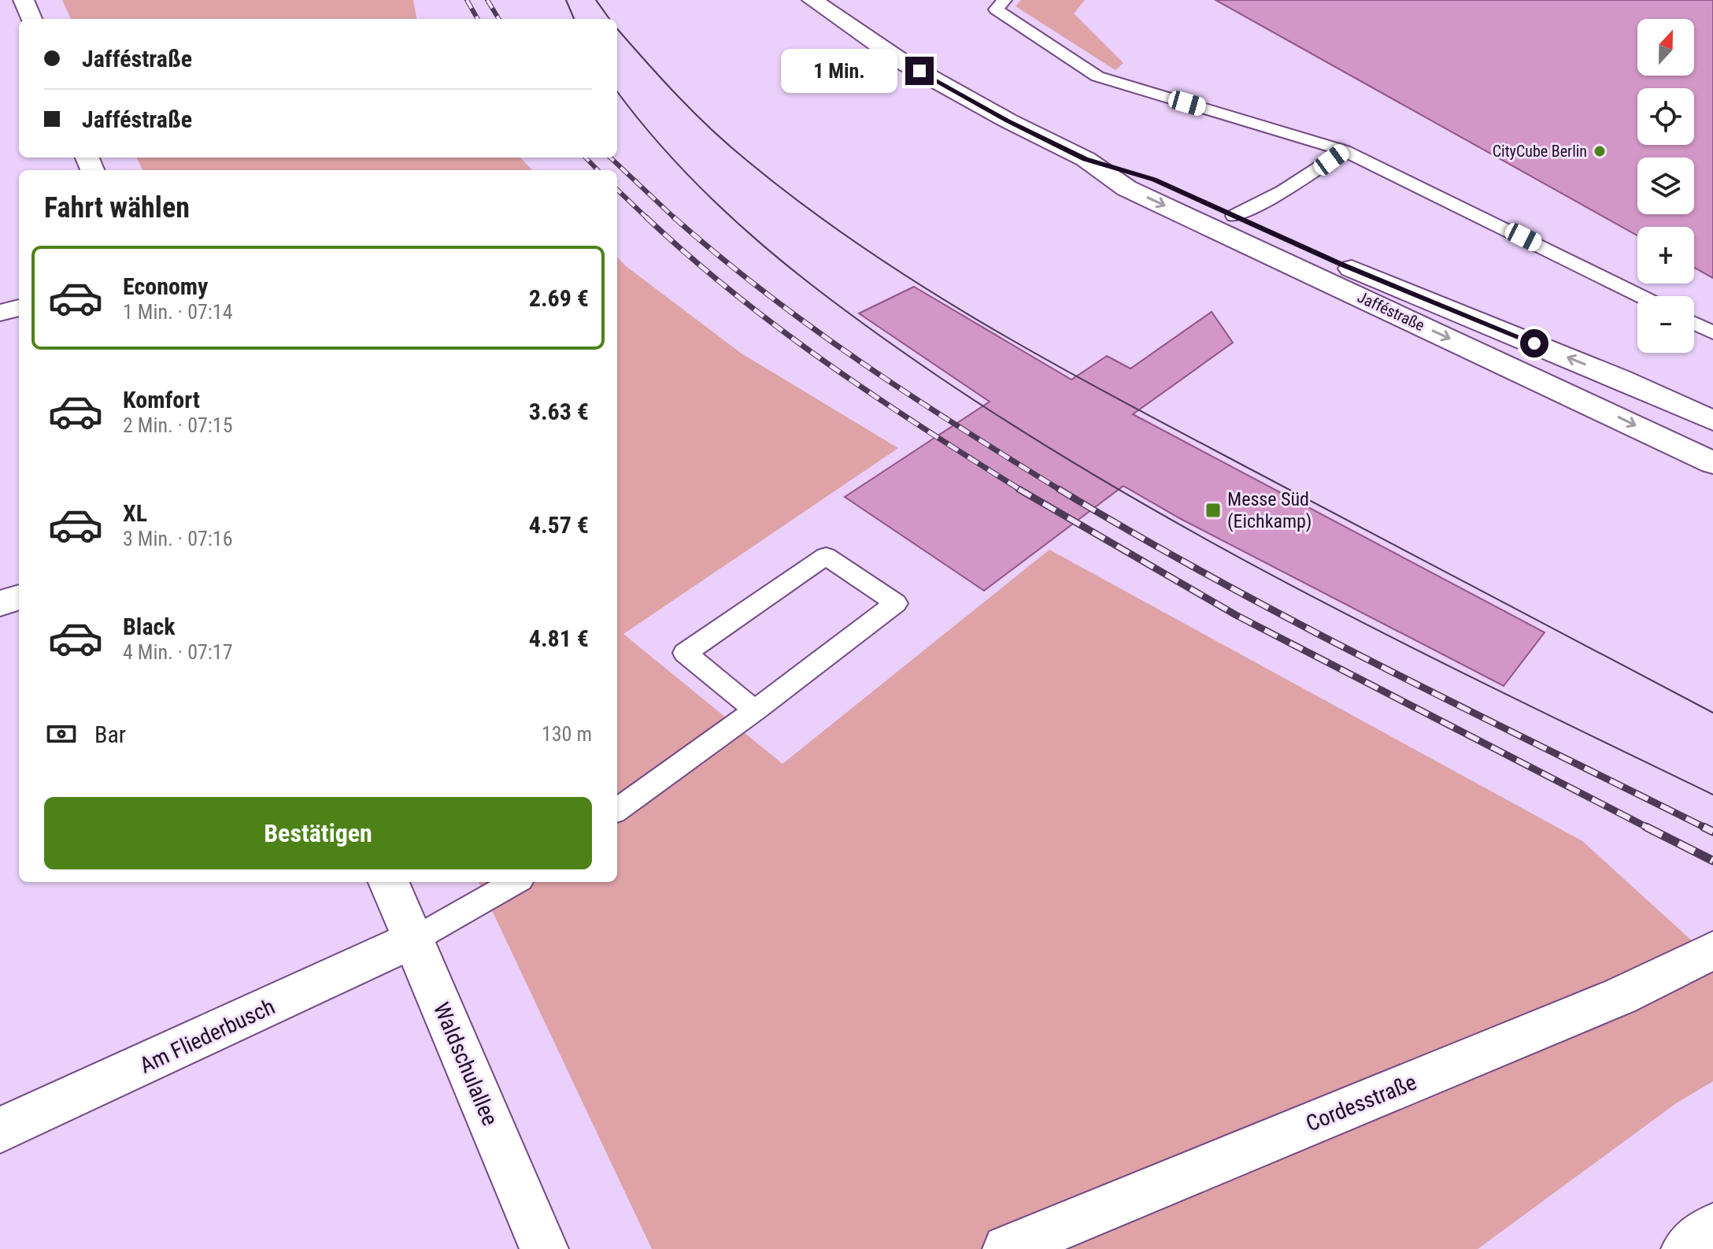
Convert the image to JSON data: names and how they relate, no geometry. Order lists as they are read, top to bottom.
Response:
{
  "streets": {
    "main road": [
      "Jafféstraße",
      "Am Fliederbusch",
      "Waldschulallee",
      "Cordesstraße"
    ]
  },
  "crossings": [
    ["Am Fliederbusch", "Waldschulallee"]
  ],
  "places": {
    "other": ["CityCube Berlin"],
    "transit": ["Messe Süd (Eichkamp)"]
  },
  "north": "top",
  "page": {
    "map_buttons": ["+", "−"],
    "banner": ["Jafféstraße", "Jafféstraße"],
    "bubble": "1 Min.",
    "heading": "Fahrt wählen",
    "list": [
      {
        "name": "Economy",
        "note": "1 Min. · 07:14",
        "value": "2.69 €"
      },
      {
        "name": "Komfort",
        "note": "2 Min. · 07:15",
        "value": "3.63 €"
      },
      {
        "name": "XL",
        "note": "3 Min. · 07:16",
        "value": "4.57 €"
      },
      {
        "name": "Black",
        "note": "4 Min. · 07:17",
        "value": "4.81 €"
      }
    ],
    "pay": ["Bar", "130 m"],
    "buttons": "Bestätigen"
  }
}
